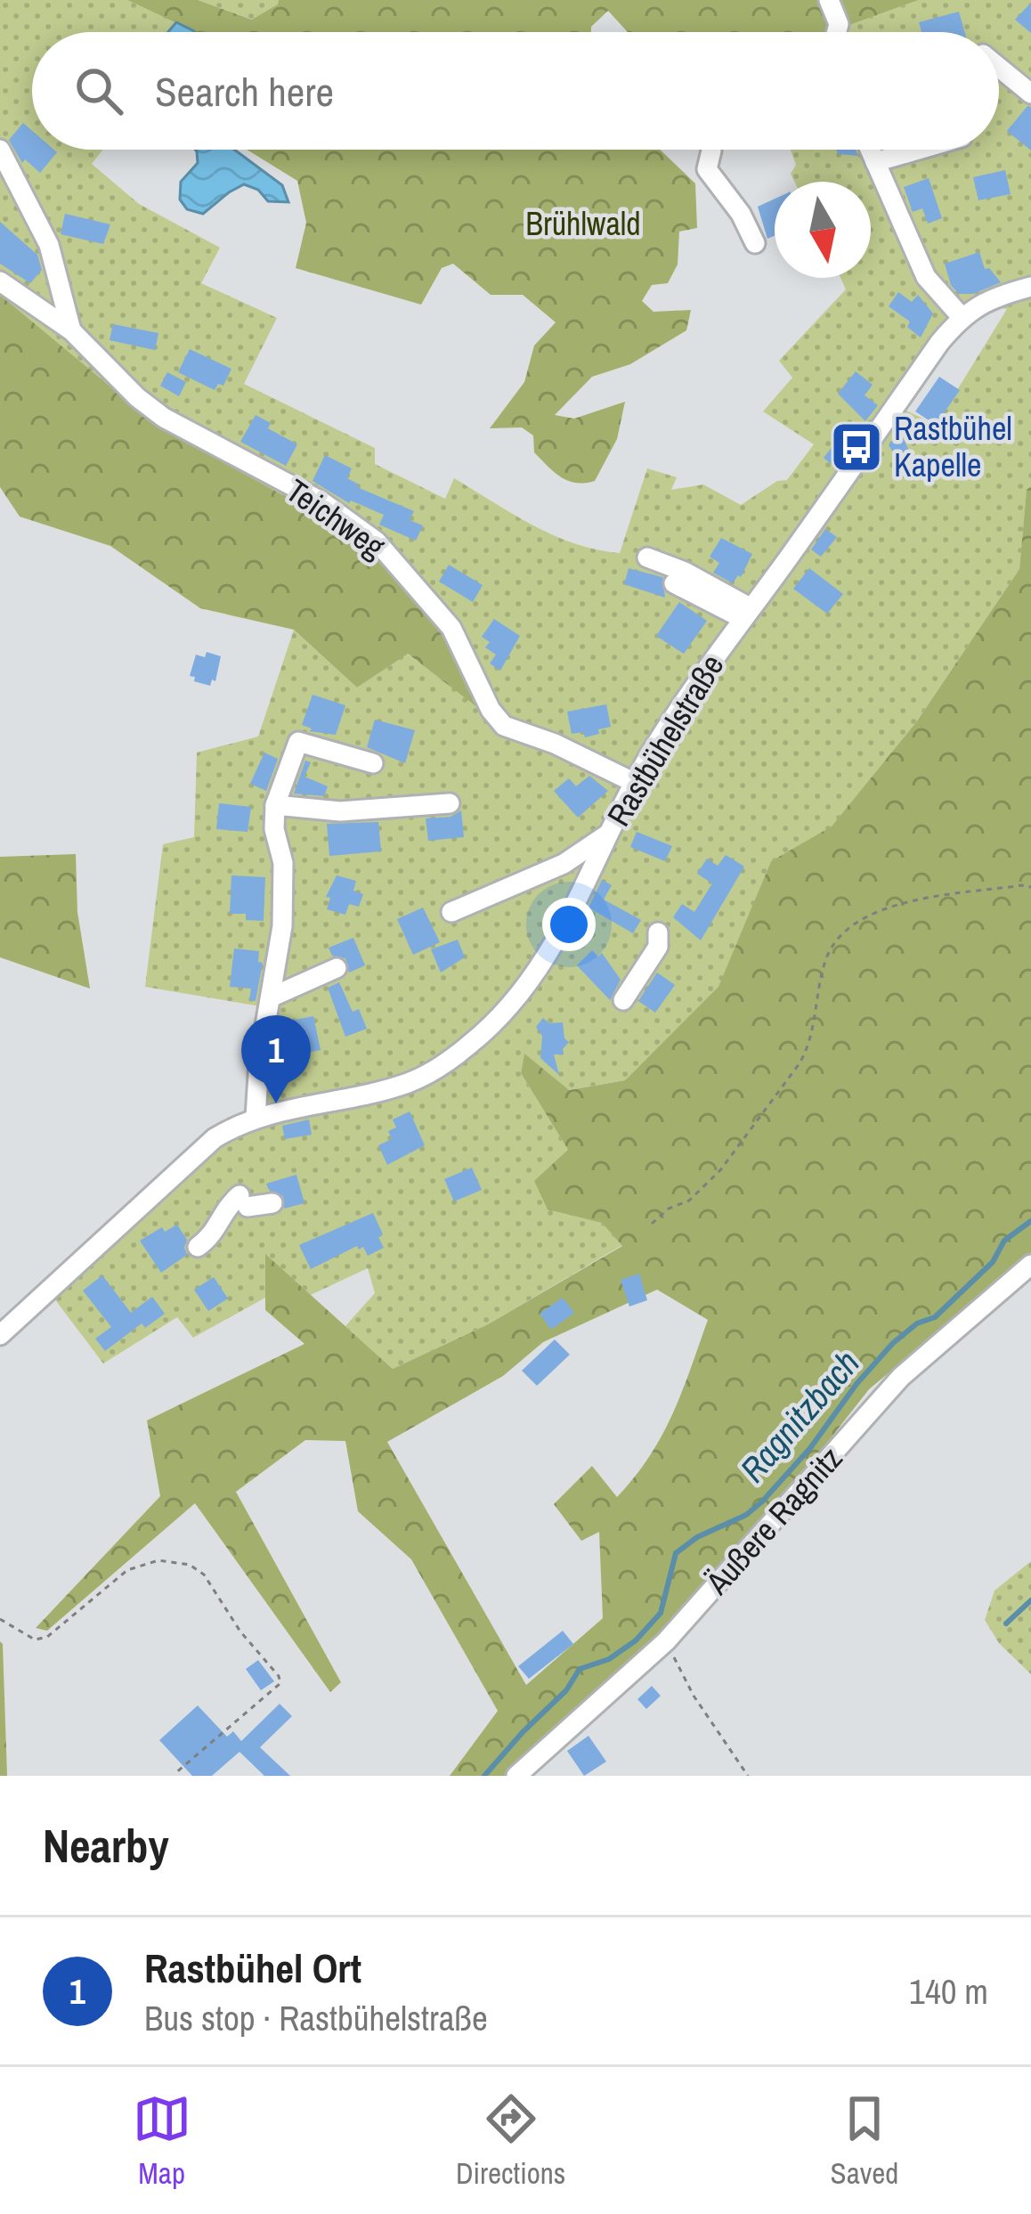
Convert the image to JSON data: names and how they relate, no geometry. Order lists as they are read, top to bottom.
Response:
{
  "streets": {
    "street": ["Teichweg", "Rastbühelstraße", "Äußere Ragnitz"]
  },
  "crossings": [
    ["Teichweg", "Rastbühelstraße"]
  ],
  "water": ["Ragnitzbach"],
  "parks": ["Brühlwald"],
  "places": {
    "bus stop": ["Rastbühel Kapelle"]
  },
  "north": "bottom",
  "page": {
    "search": "Search here",
    "pins": "1",
    "heading": "Nearby",
    "list": [
      {
        "mark": "1",
        "name": "Rastbühel Ort",
        "note": "Bus stop · Rastbühelstraße",
        "value": "140 m"
      }
    ],
    "nav": ["Map", "Directions", "Saved"]
  }
}
